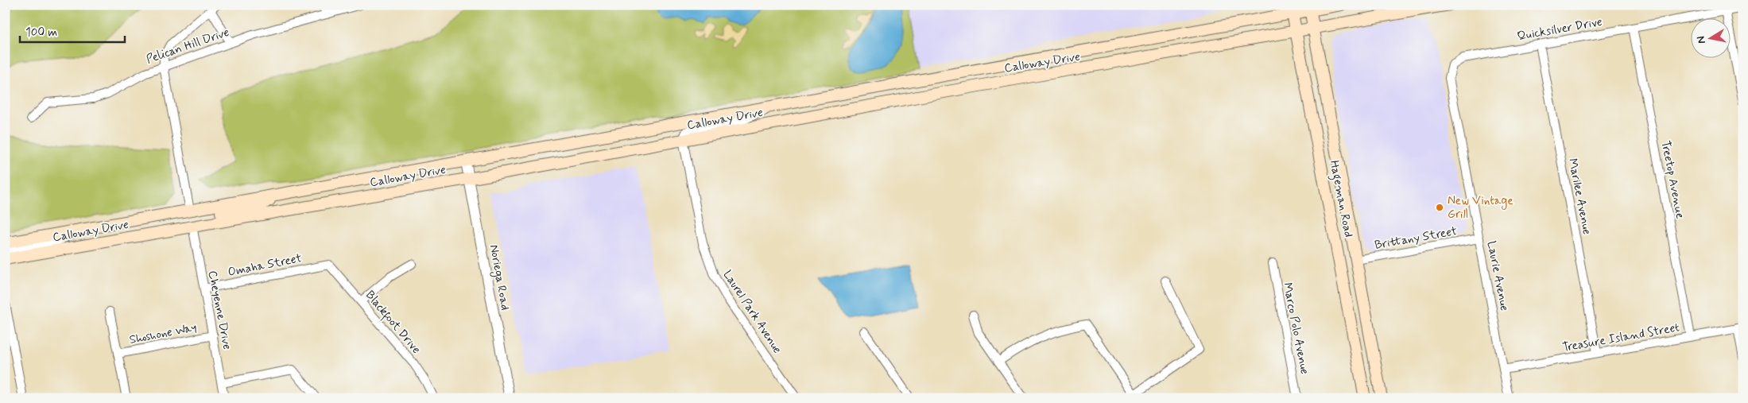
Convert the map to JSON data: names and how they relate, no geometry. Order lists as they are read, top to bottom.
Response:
{
  "streets": {
    "main road": ["Calloway Drive", "Hageman Road"],
    "street": [
      "Quicksilver Drive",
      "Pelican Hill Drive",
      "Treetop Avenue",
      "Marilee Avenue",
      "Brittany Street",
      "Omaha Street",
      "Laurie Avenue",
      "Noriega Road",
      "Cheyenne Drive",
      "Laurel Park Avenue",
      "Blackfoot Drive",
      "Marco Polo Avenue",
      "Shoshone Way",
      "Treasure Island Street"
    ]
  },
  "crossings": [
    ["Quicksilver Drive", "Treetop Avenue"],
    ["Quicksilver Drive", "Marilee Avenue"],
    ["Quicksilver Drive", "Laurie Avenue"],
    ["Calloway Drive", "Hageman Road"],
    ["Calloway Drive", "Noriega Road"],
    ["Calloway Drive", "Cheyenne Drive"],
    ["Calloway Drive", "Laurel Park Avenue"],
    ["Treetop Avenue", "Treasure Island Street"],
    ["Marilee Avenue", "Treasure Island Street"],
    ["Hageman Road", "Brittany Street"],
    ["Brittany Street", "Laurie Avenue"],
    ["Omaha Street", "Cheyenne Drive"],
    ["Omaha Street", "Blackfoot Drive"],
    ["Laurie Avenue", "Treasure Island Street"],
    ["Cheyenne Drive", "Shoshone Way"]
  ],
  "places": ["New Vintage Grill"],
  "scale_bar": "100 m",
  "north": "left"
}
